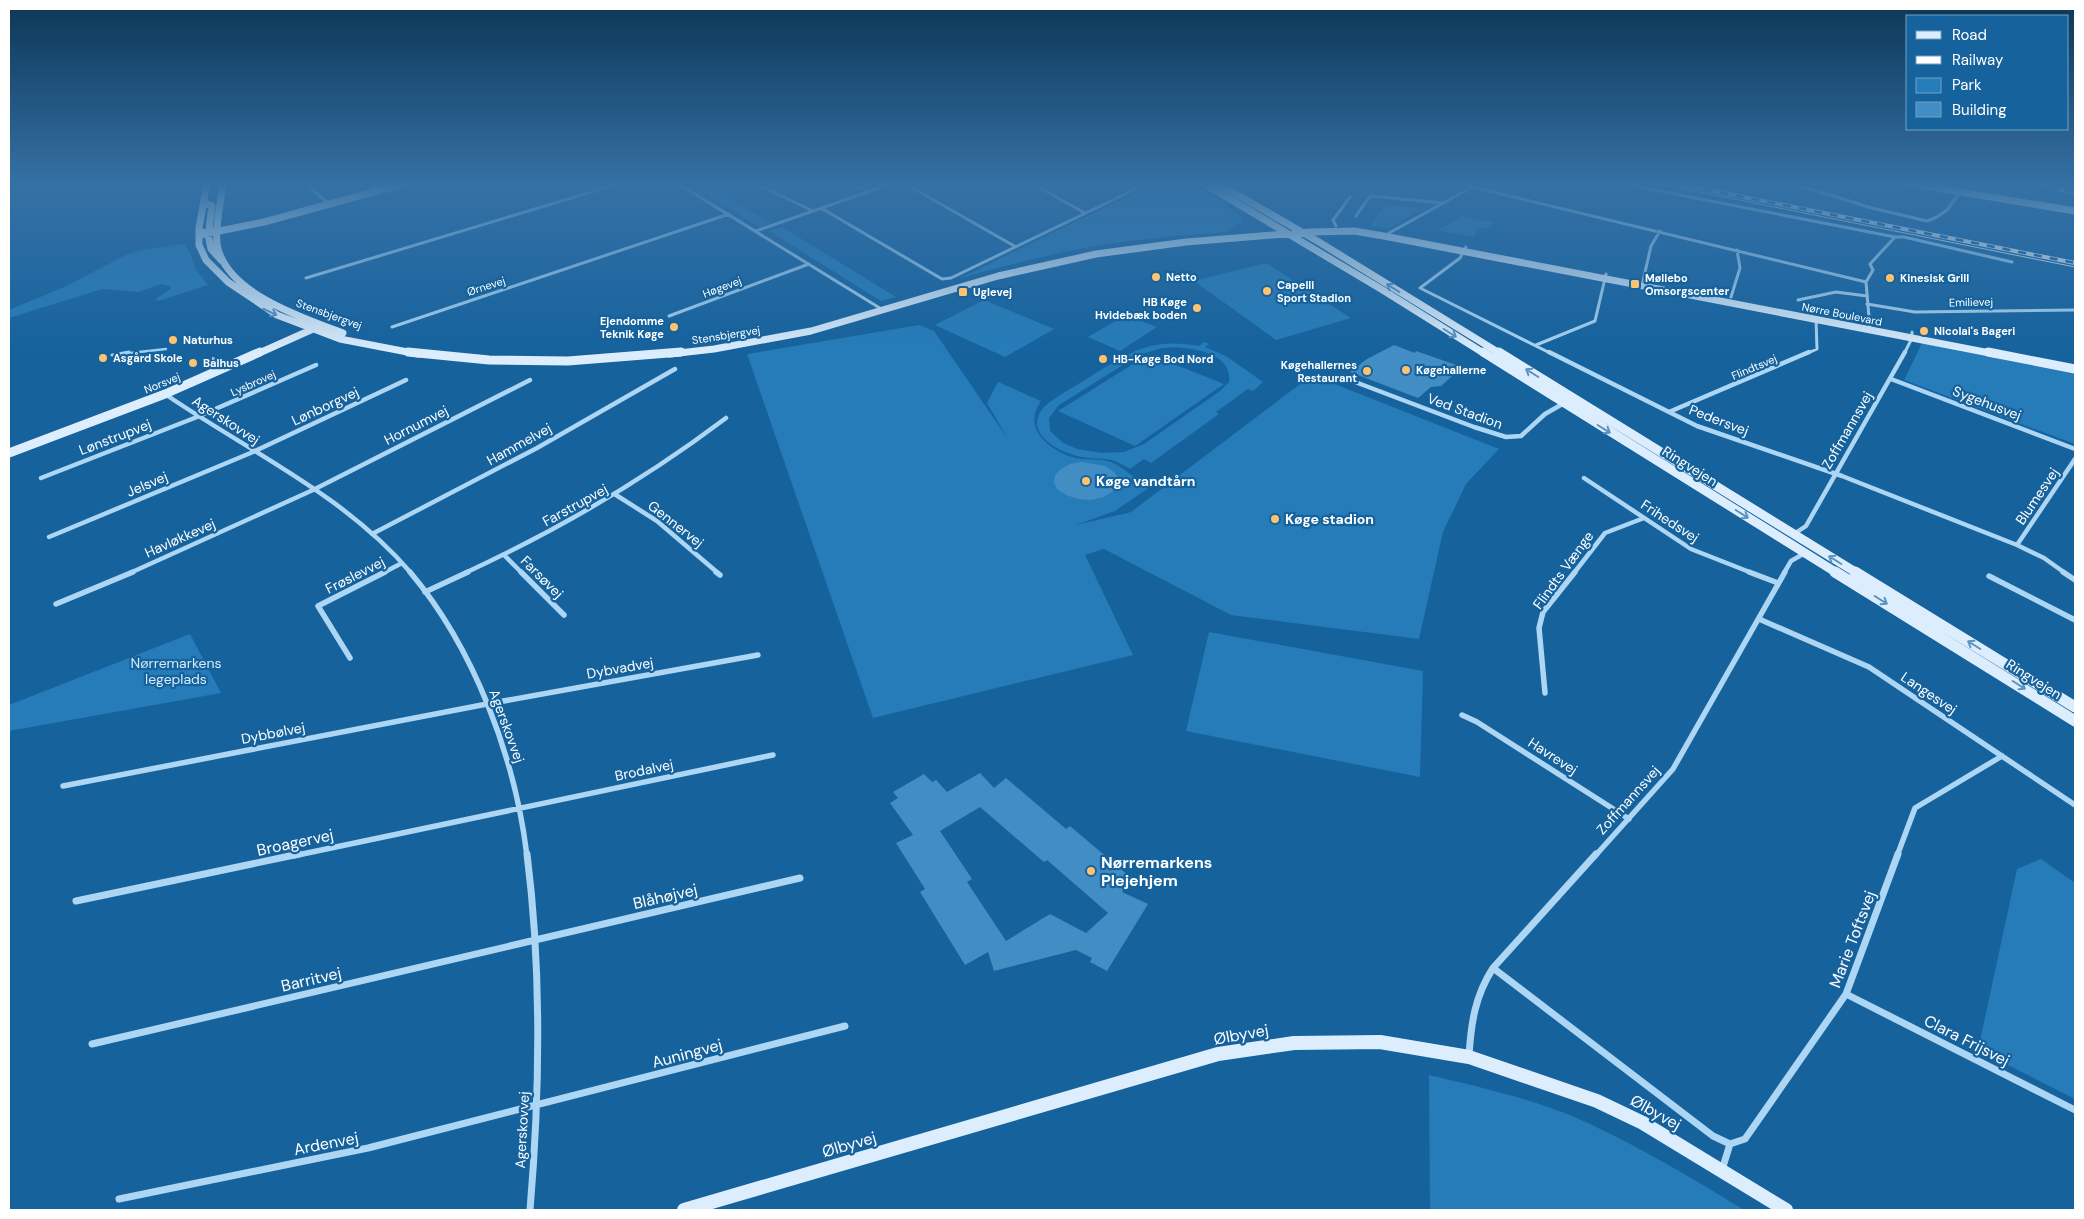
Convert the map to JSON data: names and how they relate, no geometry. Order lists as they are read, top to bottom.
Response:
{
  "streets": {
    "street": [
      "Ørnevej",
      "Høgevej",
      "Emilievej",
      "Stensbjergvej",
      "Nørre Boulevard",
      "Flindtsvej",
      "Norsvej",
      "Lysbrovej",
      "Sygehusvej",
      "Lønborgvej",
      "Ved Stadion",
      "Agerskovvej",
      "Pedersvej",
      "Hornumvej",
      "Zoffmannsvej",
      "Lønstrupvej",
      "Hammelvej",
      "Ringvejen",
      "Jelsvej",
      "Blumesvej",
      "Farstrupvej",
      "Frihedsvej",
      "Gennervej",
      "Havløkkevej",
      "Flindts Vænge",
      "Frøslevvej",
      "Farsøvej",
      "Dybvadvej",
      "Langesvej",
      "Dybbølvej",
      "Havrevej",
      "Brodalvej",
      "Broagervej",
      "Blåhøjvej",
      "Marie Toftsvej",
      "Barritvej",
      "Ølbyvej",
      "Clara Frijsvej",
      "Auningvej",
      "Ardenvej"
    ]
  },
  "crossings": [
    ["Stensbjergvej", "Norsvej"],
    ["Nørre Boulevard", "Flindtsvej"],
    ["Nørre Boulevard", "Pedersvej"],
    ["Nørre Boulevard", "Zoffmannsvej"],
    ["Flindtsvej", "Pedersvej"],
    ["Norsvej", "Agerskovvej"],
    ["Lysbrovej", "Agerskovvej"],
    ["Lysbrovej", "Lønstrupvej"],
    ["Sygehusvej", "Zoffmannsvej"],
    ["Lønborgvej", "Agerskovvej"],
    ["Lønborgvej", "Jelsvej"],
    ["Ved Stadion", "Ringvejen"],
    ["Agerskovvej", "Hornumvej"],
    ["Agerskovvej", "Lønstrupvej"],
    ["Agerskovvej", "Hammelvej"],
    ["Agerskovvej", "Jelsvej"],
    ["Agerskovvej", "Farstrupvej"],
    ["Agerskovvej", "Havløkkevej"],
    ["Agerskovvej", "Frøslevvej"],
    ["Agerskovvej", "Dybvadvej"],
    ["Agerskovvej", "Dybbølvej"],
    ["Agerskovvej", "Brodalvej"],
    ["Agerskovvej", "Broagervej"],
    ["Agerskovvej", "Blåhøjvej"],
    ["Agerskovvej", "Barritvej"],
    ["Agerskovvej", "Auningvej"],
    ["Agerskovvej", "Ardenvej"],
    ["Pedersvej", "Zoffmannsvej"],
    ["Pedersvej", "Blumesvej"],
    ["Hornumvej", "Havløkkevej"],
    ["Zoffmannsvej", "Ringvejen"],
    ["Zoffmannsvej", "Frihedsvej"],
    ["Zoffmannsvej", "Langesvej"],
    ["Zoffmannsvej", "Havrevej"],
    ["Zoffmannsvej", "Ølbyvej"],
    ["Farstrupvej", "Gennervej"],
    ["Farstrupvej", "Farsøvej"],
    ["Frihedsvej", "Flindts Vænge"],
    ["Dybvadvej", "Dybbølvej"],
    ["Langesvej", "Marie Toftsvej"],
    ["Brodalvej", "Broagervej"],
    ["Blåhøjvej", "Barritvej"],
    ["Marie Toftsvej", "Clara Frijsvej"],
    ["Auningvej", "Ardenvej"]
  ],
  "parks": ["Nørremarkens legeplads"],
  "places": {
    "other": [
      "Netto",
      "Kinesisk Grill",
      "Capelli Sport Stadion",
      "HB Køge Hvidebæk boden",
      "Ejendomme Teknik Køge",
      "Nicolai's Bageri",
      "Naturhus",
      "Asgård Skole",
      "HB-Køge Bod Nord",
      "Bålhus",
      "Køgehallerne",
      "Køgehallernes Restaurant",
      "Køge vandtårn",
      "Køge stadion",
      "Nørremarkens Plejehjem"
    ],
    "transit": ["Møllebo Omsorgscenter", "Uglevej"]
  },
  "legend": [
    "Road",
    "Railway",
    "Park",
    "Building"
  ]
}
